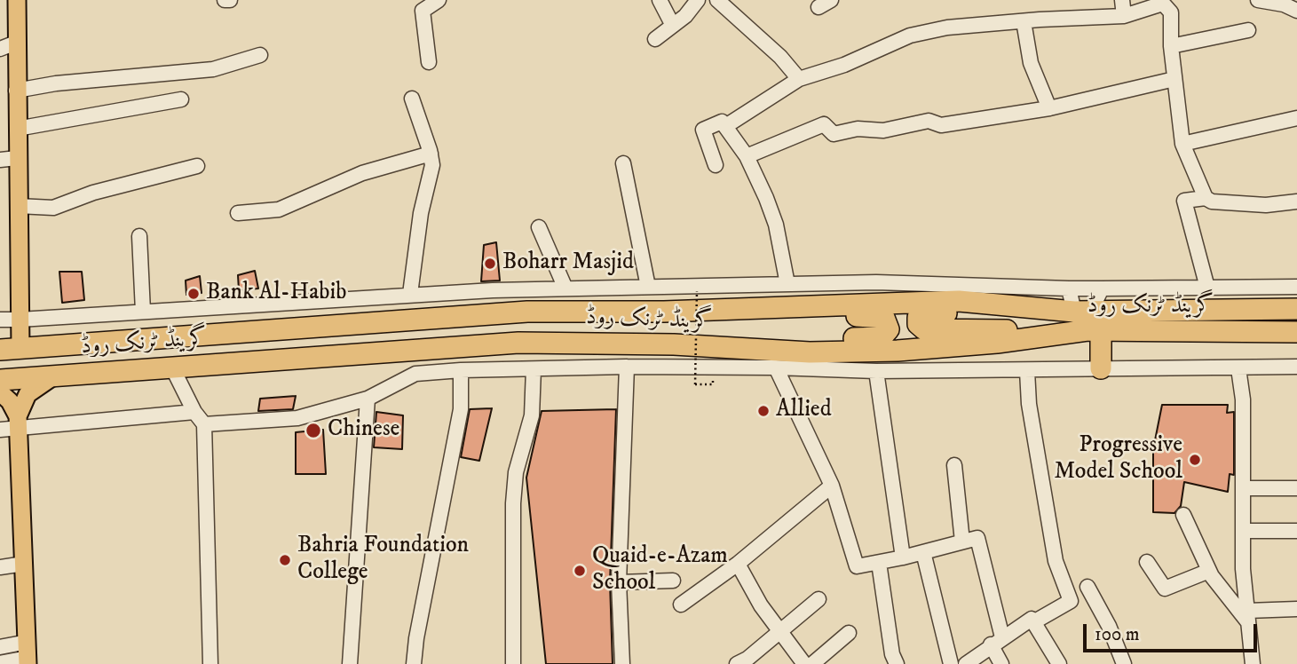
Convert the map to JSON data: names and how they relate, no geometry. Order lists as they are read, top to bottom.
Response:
{
  "streets": {
    "highway": ["گرینڈ ٹرنک روڈ"]
  },
  "places": [
    "Boharr Masjid",
    "Bank Al-Habib",
    "Allied",
    "Chinese",
    "Progressive Model School",
    "Bahria Foundation College",
    "Quaid-e-Azam School"
  ],
  "scale_bar": "100 m"
}
